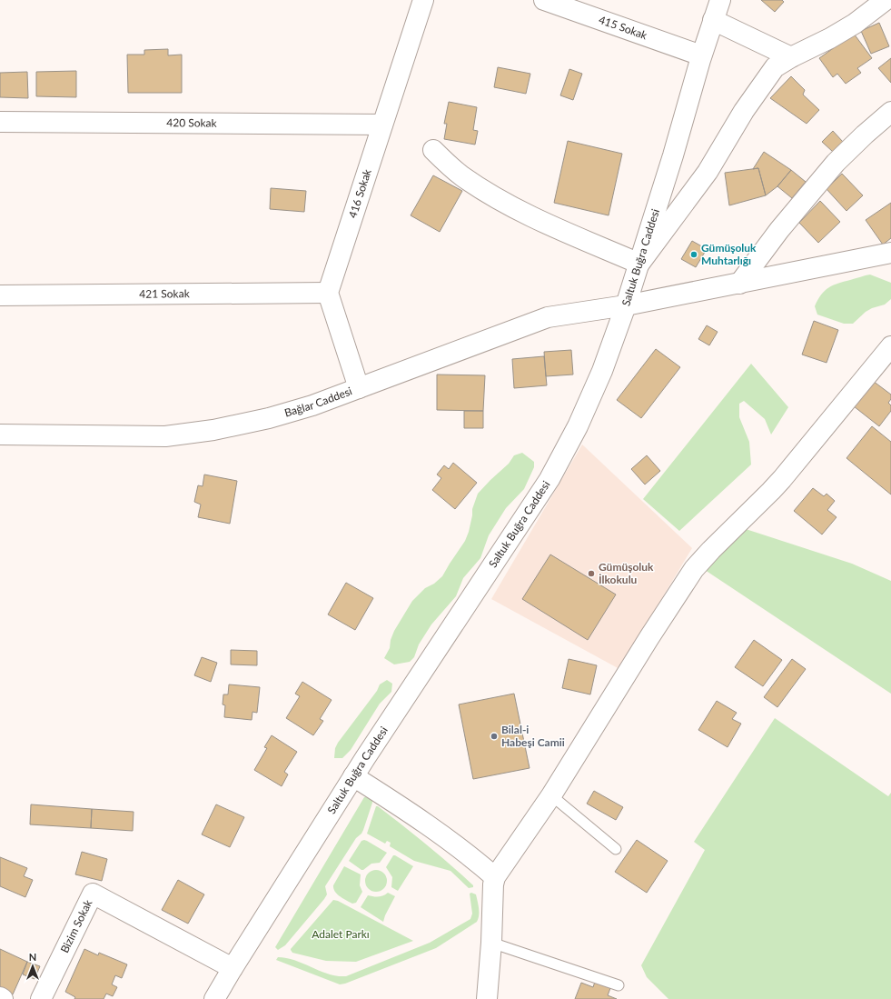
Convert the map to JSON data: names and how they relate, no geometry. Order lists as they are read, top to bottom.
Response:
{
  "streets": {
    "street": [
      "415 Sokak",
      "420 Sokak",
      "416 Sokak",
      "Saltuk Buğra Caddesi",
      "421 Sokak",
      "Bağlar Caddesi",
      "Bizim Sokak"
    ]
  },
  "crossings": [
    ["415 Sokak", "Saltuk Buğra Caddesi"],
    ["420 Sokak", "416 Sokak"],
    ["416 Sokak", "421 Sokak"],
    ["Saltuk Buğra Caddesi", "Bağlar Caddesi"],
    ["Saltuk Buğra Caddesi", "Bizim Sokak"]
  ],
  "parks": ["Adalet Parkı"],
  "places": ["Gümüşoluk Muhtarlığı", "Gümüşoluk İlkokulu", "Bilal-i Habeşi Camii"],
  "north": "top"
}
